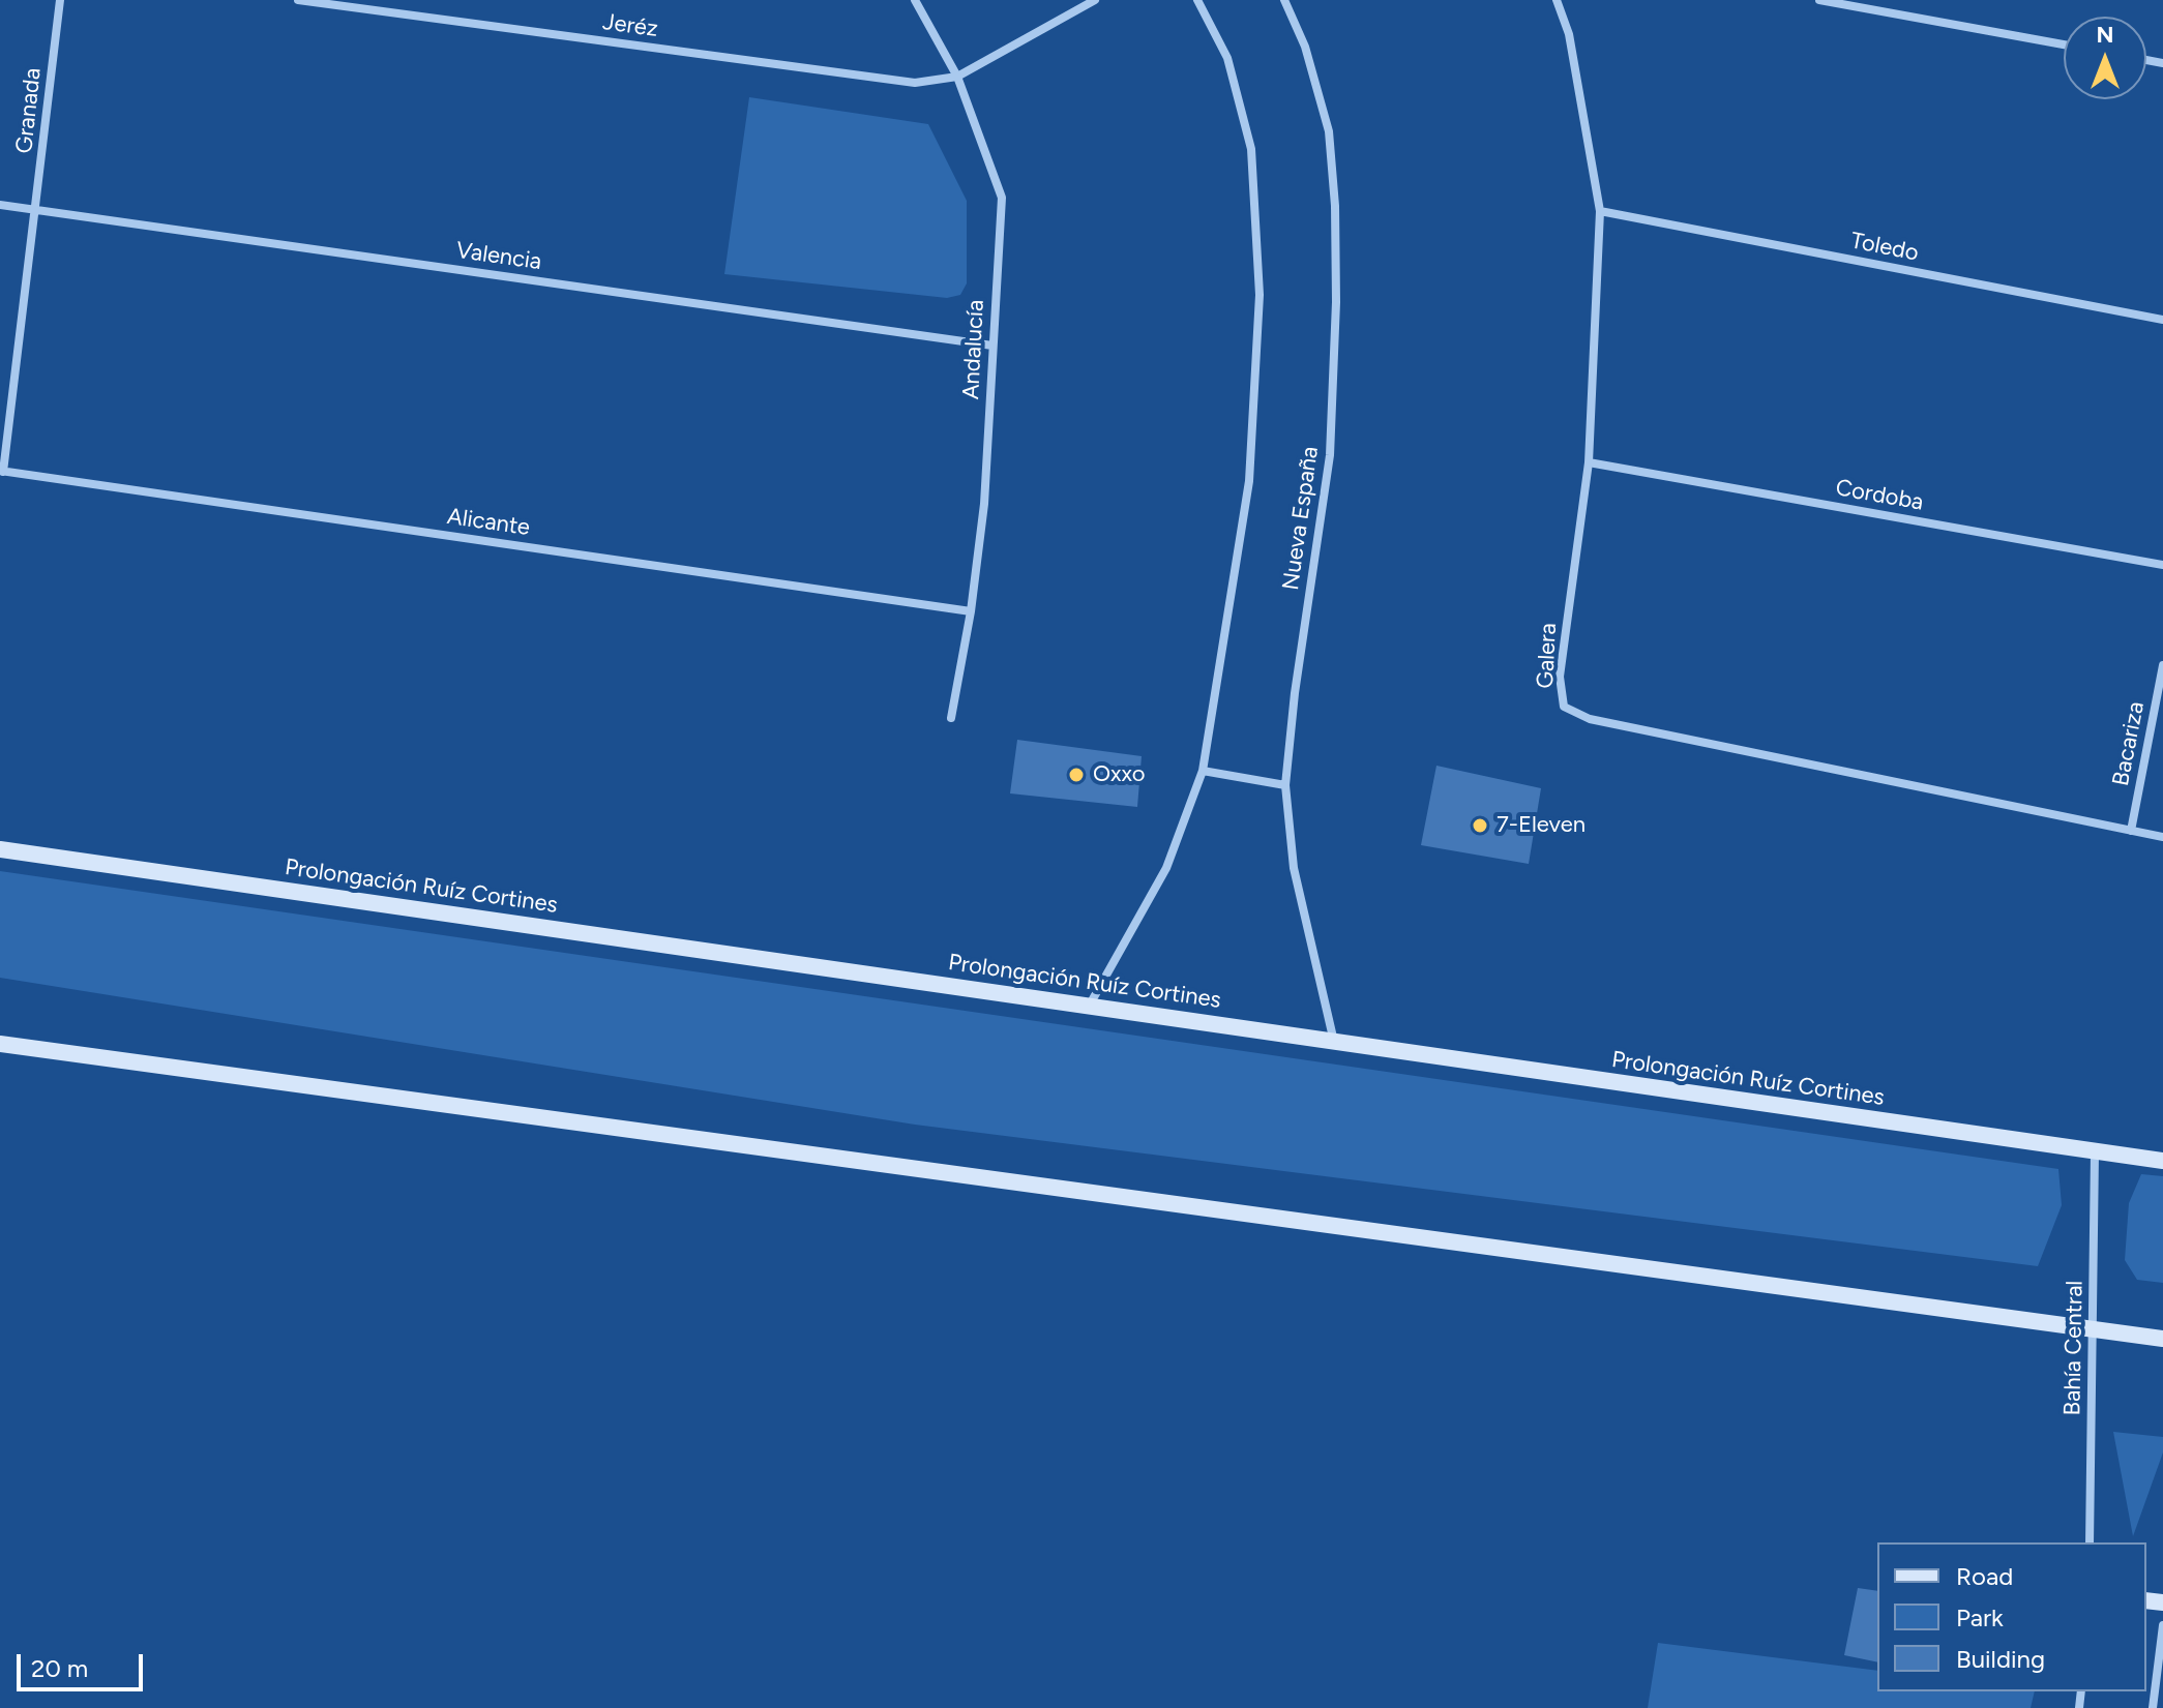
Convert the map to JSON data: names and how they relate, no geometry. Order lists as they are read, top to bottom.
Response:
{
  "streets": {
    "main road": ["Prolongación Ruíz Cortines"],
    "street": [
      "Jeréz",
      "Granada",
      "Toledo",
      "Valencia",
      "Andalucía",
      "Cordoba",
      "Nueva España",
      "Alicante",
      "Galera",
      "Bacariza",
      "Bahía Central"
    ]
  },
  "crossings": [
    ["Jeréz", "Andalucía"],
    ["Granada", "Valencia"],
    ["Granada", "Alicante"],
    ["Toledo", "Galera"],
    ["Valencia", "Andalucía"],
    ["Andalucía", "Alicante"],
    ["Cordoba", "Galera"],
    ["Nueva España", "Prolongación Ruíz Cortines"],
    ["Galera", "Bacariza"],
    ["Prolongación Ruíz Cortines", "Bahía Central"]
  ],
  "places": ["Oxxo", "7-Eleven"],
  "legend": ["Road", "Park", "Building"],
  "scale_bar": "20 m",
  "north": "top"
}
